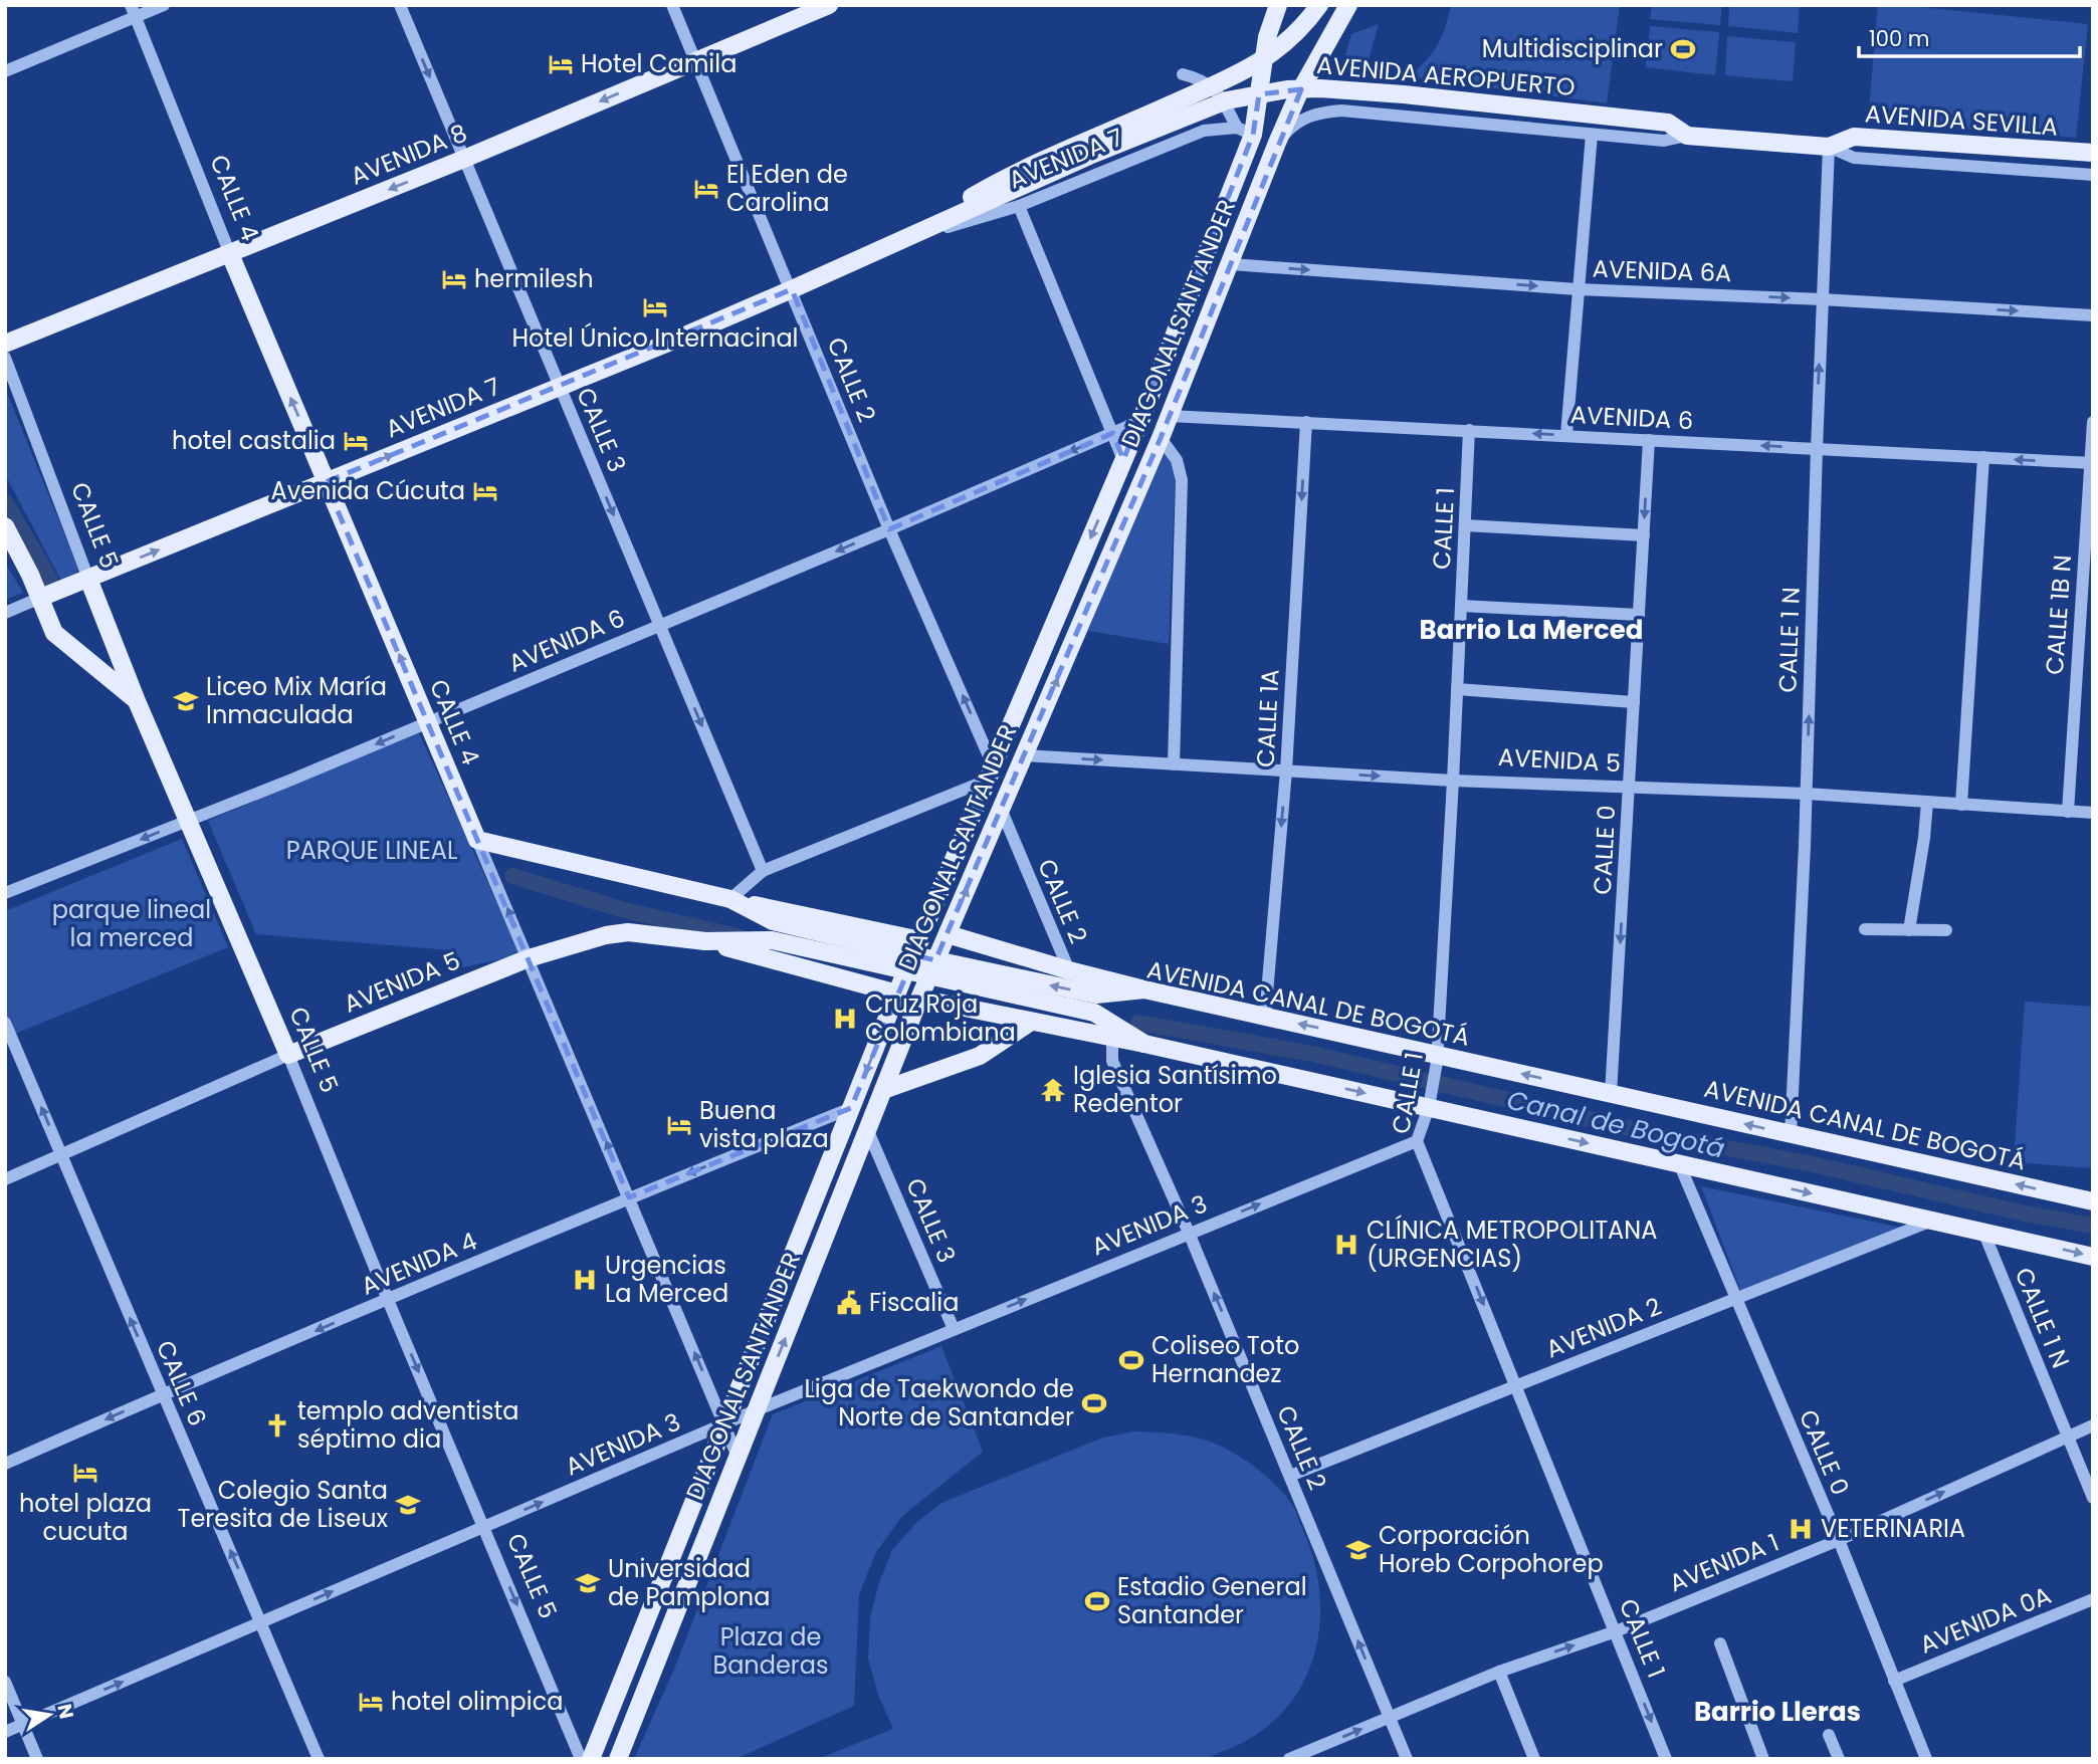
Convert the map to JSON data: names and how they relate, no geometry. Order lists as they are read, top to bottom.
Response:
{
  "streets": {
    "main road": [
      "AVENIDA AEROPUERTO",
      "AVENIDA SEVILLA",
      "AVENIDA 8",
      "AVENIDA 7",
      "CALLE 4",
      "DIAGONAL SANTANDER",
      "CALLE 5",
      "AVENIDA 5",
      "AVENIDA CANAL DE BOGOTÁ"
    ],
    "street": [
      "AVENIDA 6A",
      "CALLE 2",
      "AVENIDA 6",
      "CALLE 3",
      "CALLE 1",
      "CALLE 1B N",
      "CALLE 1 N",
      "CALLE 1A",
      "CALLE 0",
      "AVENIDA 3",
      "AVENIDA 4",
      "AVENIDA 2",
      "CALLE 6",
      "AVENIDA 1",
      "AVENIDA 0A"
    ]
  },
  "crossings": [
    ["AVENIDA AEROPUERTO", "AVENIDA SEVILLA"],
    ["AVENIDA AEROPUERTO", "AVENIDA 7"],
    ["AVENIDA AEROPUERTO", "DIAGONAL SANTANDER"],
    ["AVENIDA AEROPUERTO", "CALLE 1 N"],
    ["AVENIDA SEVILLA", "CALLE 1 N"],
    ["AVENIDA 8", "CALLE 4"],
    ["AVENIDA 8", "CALLE 2"],
    ["AVENIDA 8", "CALLE 3"],
    ["AVENIDA 7", "CALLE 4"],
    ["AVENIDA 7", "DIAGONAL SANTANDER"],
    ["AVENIDA 7", "CALLE 2"],
    ["AVENIDA 7", "CALLE 3"],
    ["AVENIDA 7", "CALLE 5"],
    ["CALLE 4", "DIAGONAL SANTANDER"],
    ["CALLE 4", "AVENIDA 6"],
    ["CALLE 4", "AVENIDA 5"],
    ["CALLE 4", "AVENIDA CANAL DE BOGOTÁ"],
    ["CALLE 4", "AVENIDA 3"],
    ["CALLE 4", "AVENIDA 4"],
    ["AVENIDA 6A", "DIAGONAL SANTANDER"],
    ["AVENIDA 6A", "CALLE 1 N"],
    ["DIAGONAL SANTANDER", "CALLE 2"],
    ["DIAGONAL SANTANDER", "AVENIDA 6"],
    ["DIAGONAL SANTANDER", "CALLE 3"],
    ["DIAGONAL SANTANDER", "AVENIDA 5"],
    ["DIAGONAL SANTANDER", "AVENIDA 3"],
    ["DIAGONAL SANTANDER", "AVENIDA 4"],
    ["CALLE 2", "AVENIDA 6"],
    ["CALLE 2", "AVENIDA 3"],
    ["CALLE 2", "AVENIDA 2"],
    ["CALLE 2", "AVENIDA 1"],
    ["AVENIDA 6", "CALLE 3"],
    ["AVENIDA 6", "CALLE 5"],
    ["AVENIDA 6", "CALLE 1"],
    ["AVENIDA 6", "CALLE 1B N"],
    ["AVENIDA 6", "CALLE 1 N"],
    ["AVENIDA 6", "CALLE 1A"],
    ["AVENIDA 6", "CALLE 0"],
    ["CALLE 3", "AVENIDA 3"],
    ["CALLE 5", "AVENIDA 5"],
    ["CALLE 5", "AVENIDA 3"],
    ["CALLE 5", "AVENIDA 4"],
    ["CALLE 1", "AVENIDA 5"],
    ["CALLE 1", "AVENIDA CANAL DE BOGOTÁ"],
    ["CALLE 1", "AVENIDA 3"],
    ["CALLE 1", "AVENIDA 2"],
    ["CALLE 1", "AVENIDA 1"],
    ["CALLE 1B N", "AVENIDA 5"],
    ["CALLE 1 N", "AVENIDA 5"],
    ["CALLE 1 N", "AVENIDA CANAL DE BOGOTÁ"],
    ["CALLE 1 N", "AVENIDA 1"],
    ["CALLE 1A", "AVENIDA 5"],
    ["CALLE 1A", "AVENIDA CANAL DE BOGOTÁ"],
    ["AVENIDA 5", "CALLE 0"],
    ["AVENIDA 5", "CALLE 6"],
    ["CALLE 0", "AVENIDA CANAL DE BOGOTÁ"],
    ["CALLE 0", "AVENIDA 2"],
    ["CALLE 0", "AVENIDA 1"],
    ["CALLE 0", "AVENIDA 0A"],
    ["AVENIDA 3", "CALLE 6"],
    ["AVENIDA 4", "CALLE 6"]
  ],
  "one_way": [
    "AVENIDA 8",
    "CALLE 4",
    "AVENIDA 6A",
    "CALLE 2",
    "AVENIDA 6",
    "CALLE 3",
    "CALLE 1 N",
    "CALLE 1A",
    "AVENIDA 3",
    "AVENIDA 4",
    "CALLE 6",
    "AVENIDA 1"
  ],
  "districts": ["Barrio La Merced", "Barrio Lleras"],
  "water": ["Canal de Bogotá"],
  "parks": ["PARQUE LINEAL", "parque lineal la merced", "Plaza de Banderas"],
  "places": {
    "sports": [
      "Multidisciplinar",
      "Coliseo Toto Hernandez",
      "Liga de Taekwondo de Norte de Santander",
      "Estadio General Santander"
    ],
    "hotel": [
      "Hotel Camila",
      "El Eden de Carolina",
      "hermilesh",
      "Hotel Único Internacinal",
      "hotel castalia",
      "Avenida Cúcuta",
      "Buena vista plaza",
      "hotel plaza cucuta",
      "hotel olimpica"
    ],
    "school or university": [
      "Liceo Mix María Inmaculada",
      "Colegio Santa Teresita de Liseux",
      "Corporación Horeb Corpohorep",
      "Universidad de Pamplona"
    ],
    "hospital": [
      "Cruz Roja Colombiana",
      "CLÍNICA METROPOLITANA (URGENCIAS)",
      "Urgencias La Merced",
      "VETERINARIA"
    ],
    "temple": ["Iglesia Santísimo Redentor"],
    "public building": ["Fiscalia"],
    "church": ["templo adventista séptimo dia"]
  },
  "scale_bar": "100 m",
  "north": "right"
}
